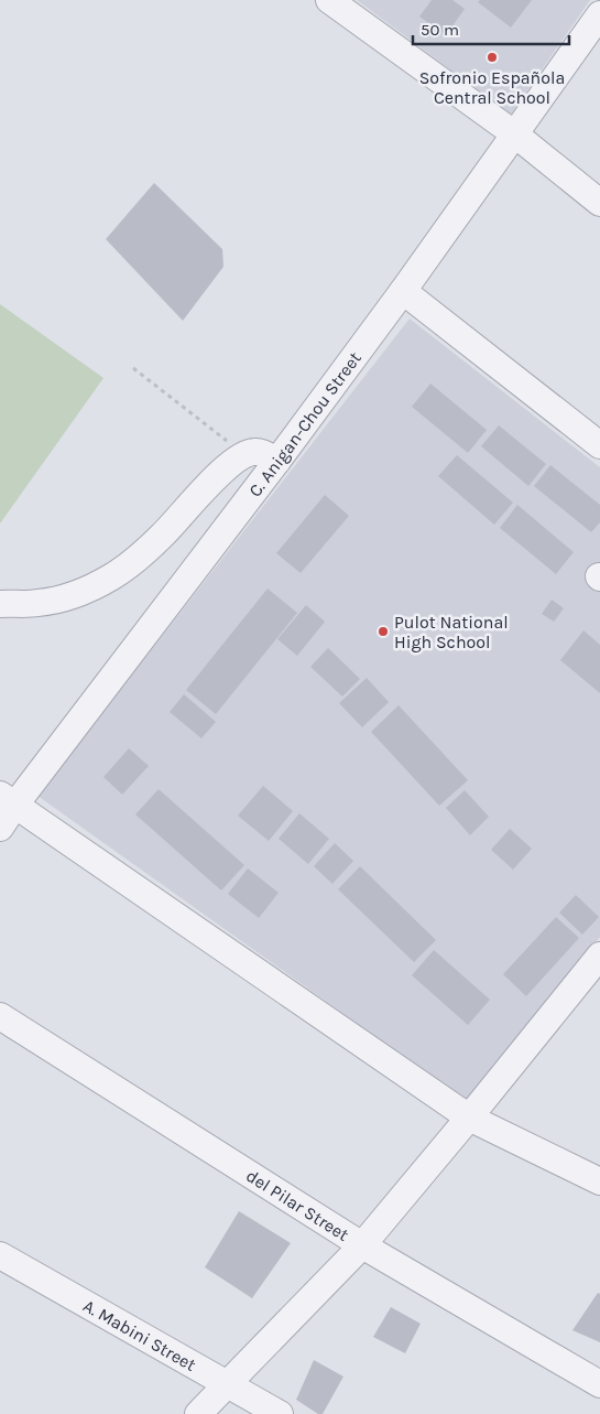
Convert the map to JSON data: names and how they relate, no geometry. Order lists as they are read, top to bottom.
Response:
{
  "streets": {
    "street": ["C. Anigan-Chou Street", "del Pilar Street", "A. Mabini Street"]
  },
  "places": ["Sofronio Española Central School", "Pulot National High School"],
  "scale_bar": "50 m"
}
